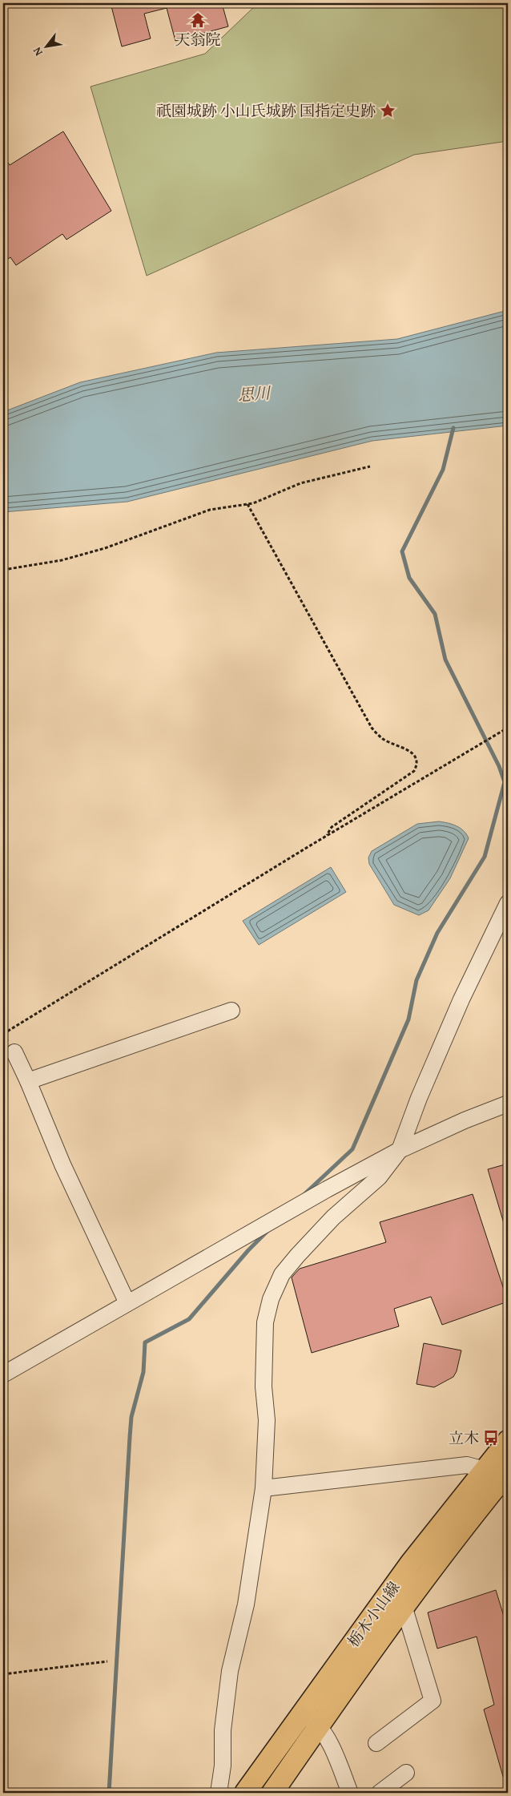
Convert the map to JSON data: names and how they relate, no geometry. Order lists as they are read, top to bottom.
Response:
{
  "streets": {
    "main road": ["栃木小山線"]
  },
  "water": ["思川"],
  "places": {
    "temple": ["天翁院"],
    "place": ["祇園城跡 小山氏城跡 国指定史跡"],
    "bus stop": ["立木"]
  },
  "north": "bottom left"
}
